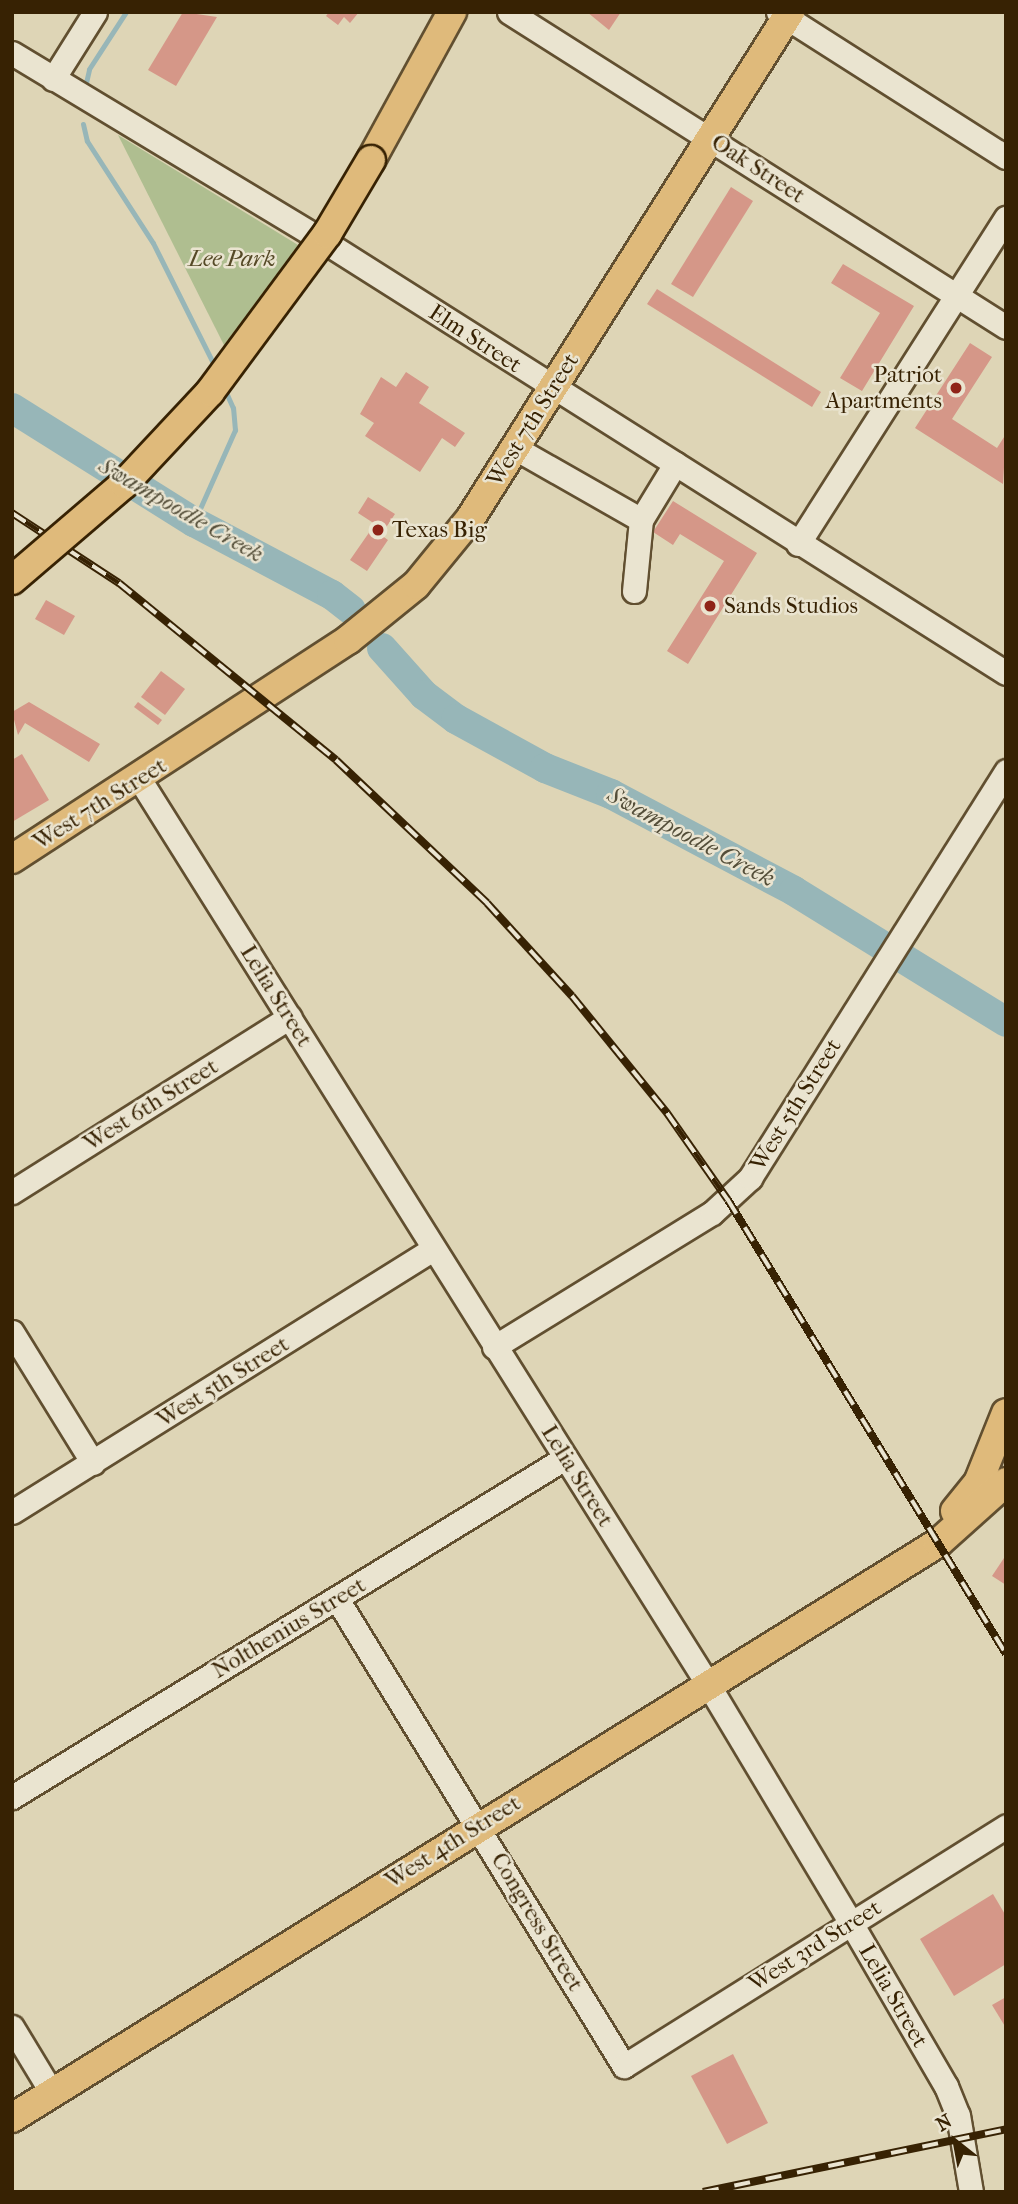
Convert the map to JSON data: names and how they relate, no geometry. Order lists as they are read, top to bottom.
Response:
{
  "streets": {
    "main road": ["West 7th Street", "West 4th Street"],
    "street": [
      "Oak Street",
      "Elm Street",
      "Lelia Street",
      "West 6th Street",
      "West 5th Street",
      "Nolthenius Street",
      "Congress Street",
      "West 3rd Street"
    ]
  },
  "crossings": [
    ["Oak Street", "West 7th Street"],
    ["Elm Street", "West 7th Street"],
    ["West 7th Street", "Lelia Street"],
    ["Lelia Street", "West 6th Street"],
    ["Lelia Street", "West 5th Street"],
    ["Lelia Street", "Nolthenius Street"],
    ["Lelia Street", "West 4th Street"],
    ["Lelia Street", "West 3rd Street"],
    ["Nolthenius Street", "Congress Street"],
    ["West 4th Street", "Congress Street"],
    ["Congress Street", "West 3rd Street"]
  ],
  "water": ["Swampoodle Creek"],
  "parks": ["Lee Park"],
  "places": ["Patriot Apartments", "Texas Big", "Sands Studios"],
  "north": "top left"
}
